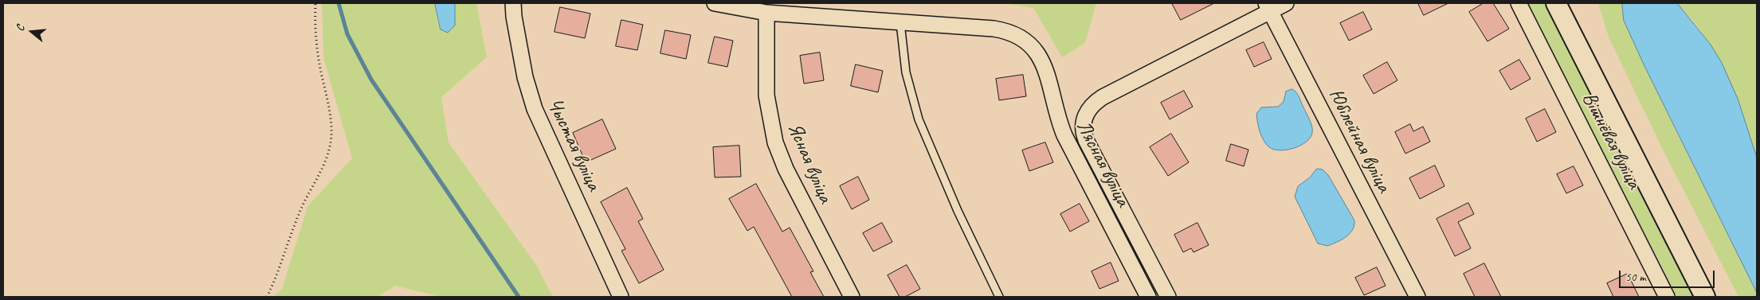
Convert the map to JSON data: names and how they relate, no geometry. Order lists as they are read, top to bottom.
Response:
{
  "streets": {
    "street": [
      "Юбілейная вуліца",
      "Вішнёвая вуліца",
      "Чыстая вуліца",
      "Ясная вуліца",
      "Лясная вуліца"
    ]
  },
  "crossings": [
    ["Юбілейная вуліца", "Лясная вуліца"]
  ],
  "scale_bar": "50 m",
  "north": "left"
}
